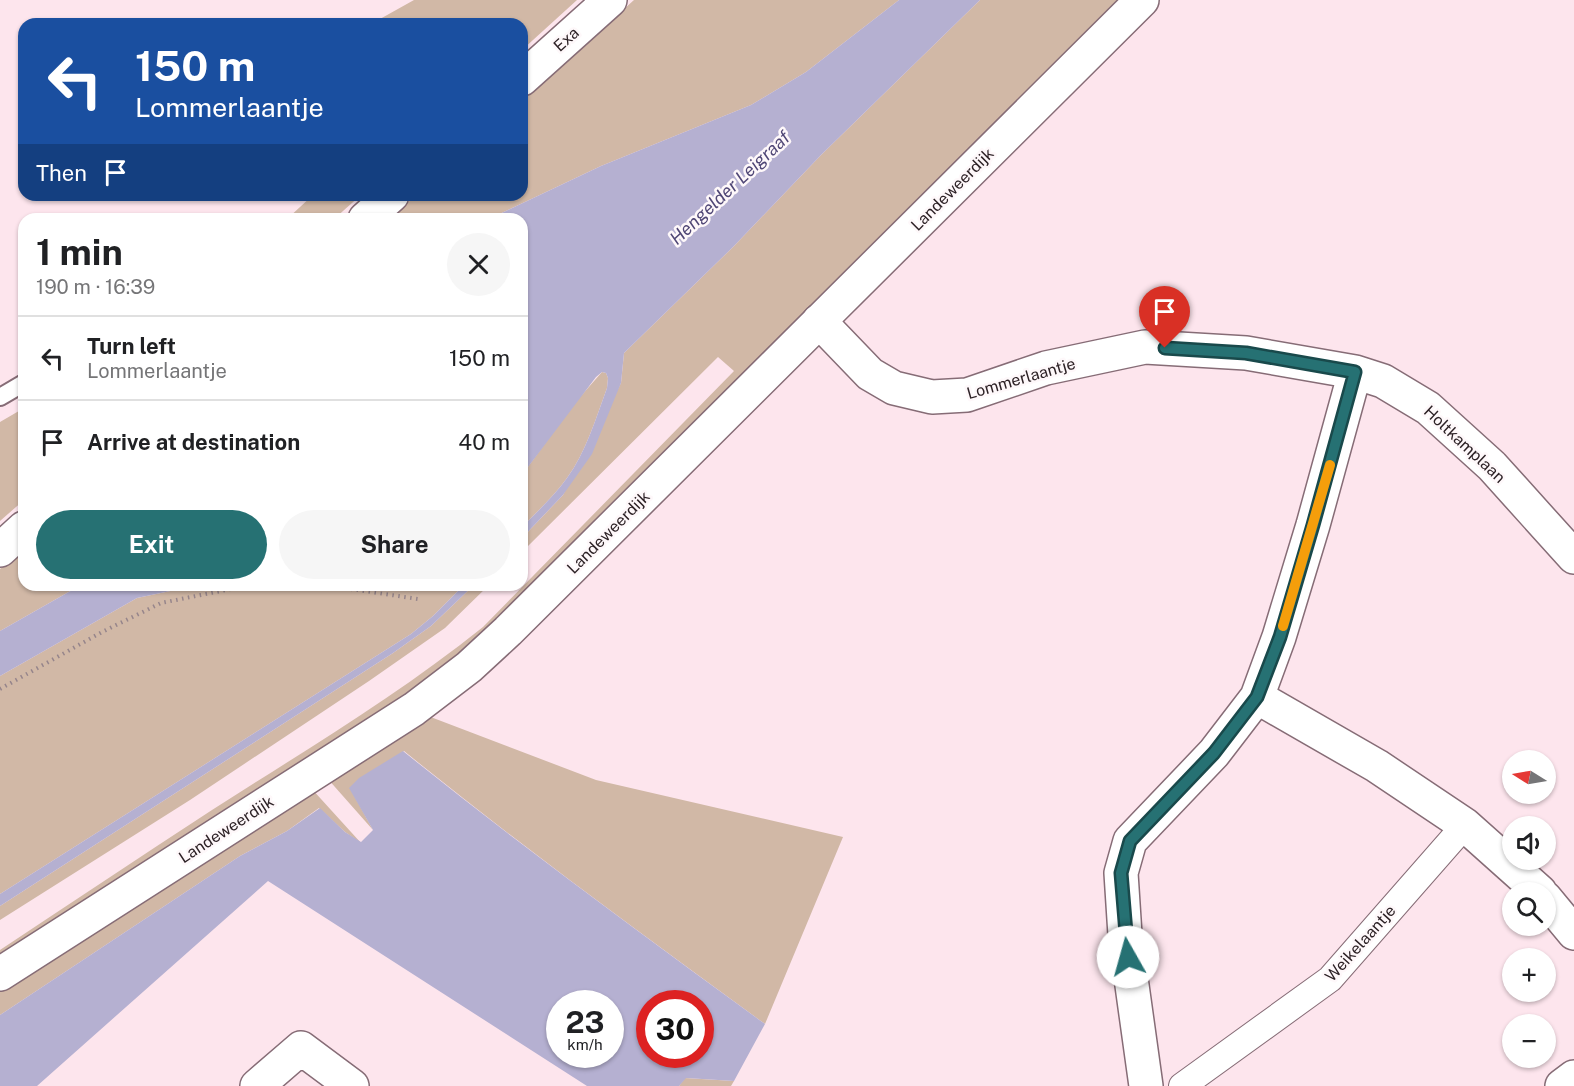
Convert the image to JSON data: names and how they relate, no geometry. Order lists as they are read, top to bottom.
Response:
{
  "streets": {
    "street": [
      "Exa",
      "Landeweerdijk",
      "Lommerlaantje",
      "Holtkamplaan",
      "Weikelaantje"
    ]
  },
  "crossings": [
    ["Landeweerdijk", "Lommerlaantje"],
    ["Lommerlaantje", "Holtkamplaan"]
  ],
  "water": ["Hengelder Leigraaf"],
  "north": "left",
  "page": {
    "turn": ["150 m", "Lommerlaantje"],
    "then": "Then",
    "heading": ["1 min", "190 m · 16:39"],
    "list": [
      {
        "name": "Turn left",
        "note": "Lommerlaantje",
        "value": "150 m"
      },
      {
        "name": "Arrive at destination",
        "value": "40 m"
      }
    ],
    "buttons": ["Exit", "Share"],
    "map_buttons": ["+", "−"],
    "speed": "23 km/h",
    "limit": "30"
  }
}
